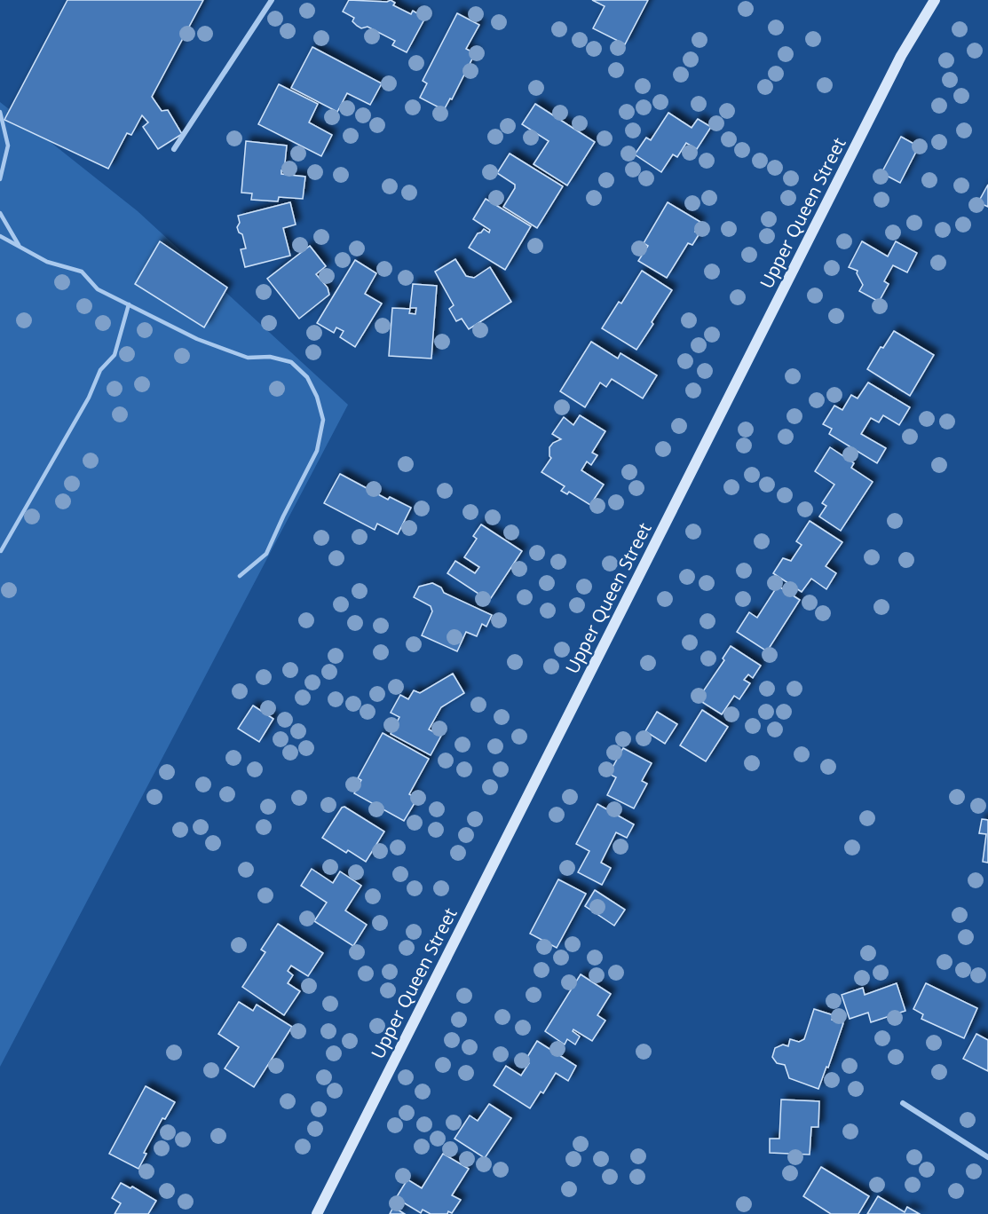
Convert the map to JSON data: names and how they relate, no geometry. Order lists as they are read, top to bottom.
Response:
{
  "streets": {
    "street": ["Upper Queen Street"]
  }
}
